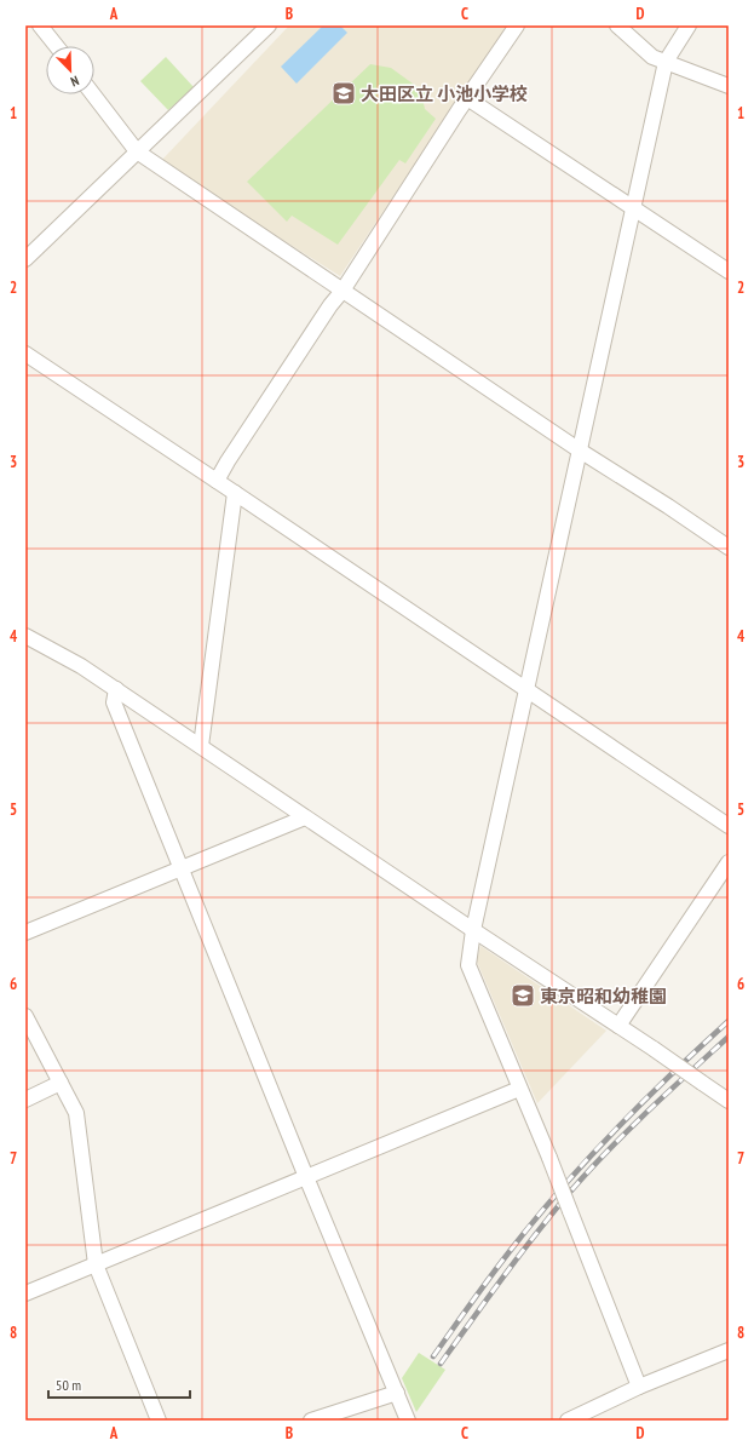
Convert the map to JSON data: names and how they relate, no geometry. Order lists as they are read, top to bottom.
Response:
{
  "places": {
    "school or university": ["大田区立 小池小学校", "東京昭和幼稚園"]
  },
  "scale_bar": "50 m",
  "north": "bottom right",
  "grid": {
    "columns": [
      "A",
      "B",
      "C",
      "D"
    ],
    "rows": [
      "1",
      "2",
      "3",
      "4",
      "5",
      "6",
      "7",
      "8"
    ]
  }
}
